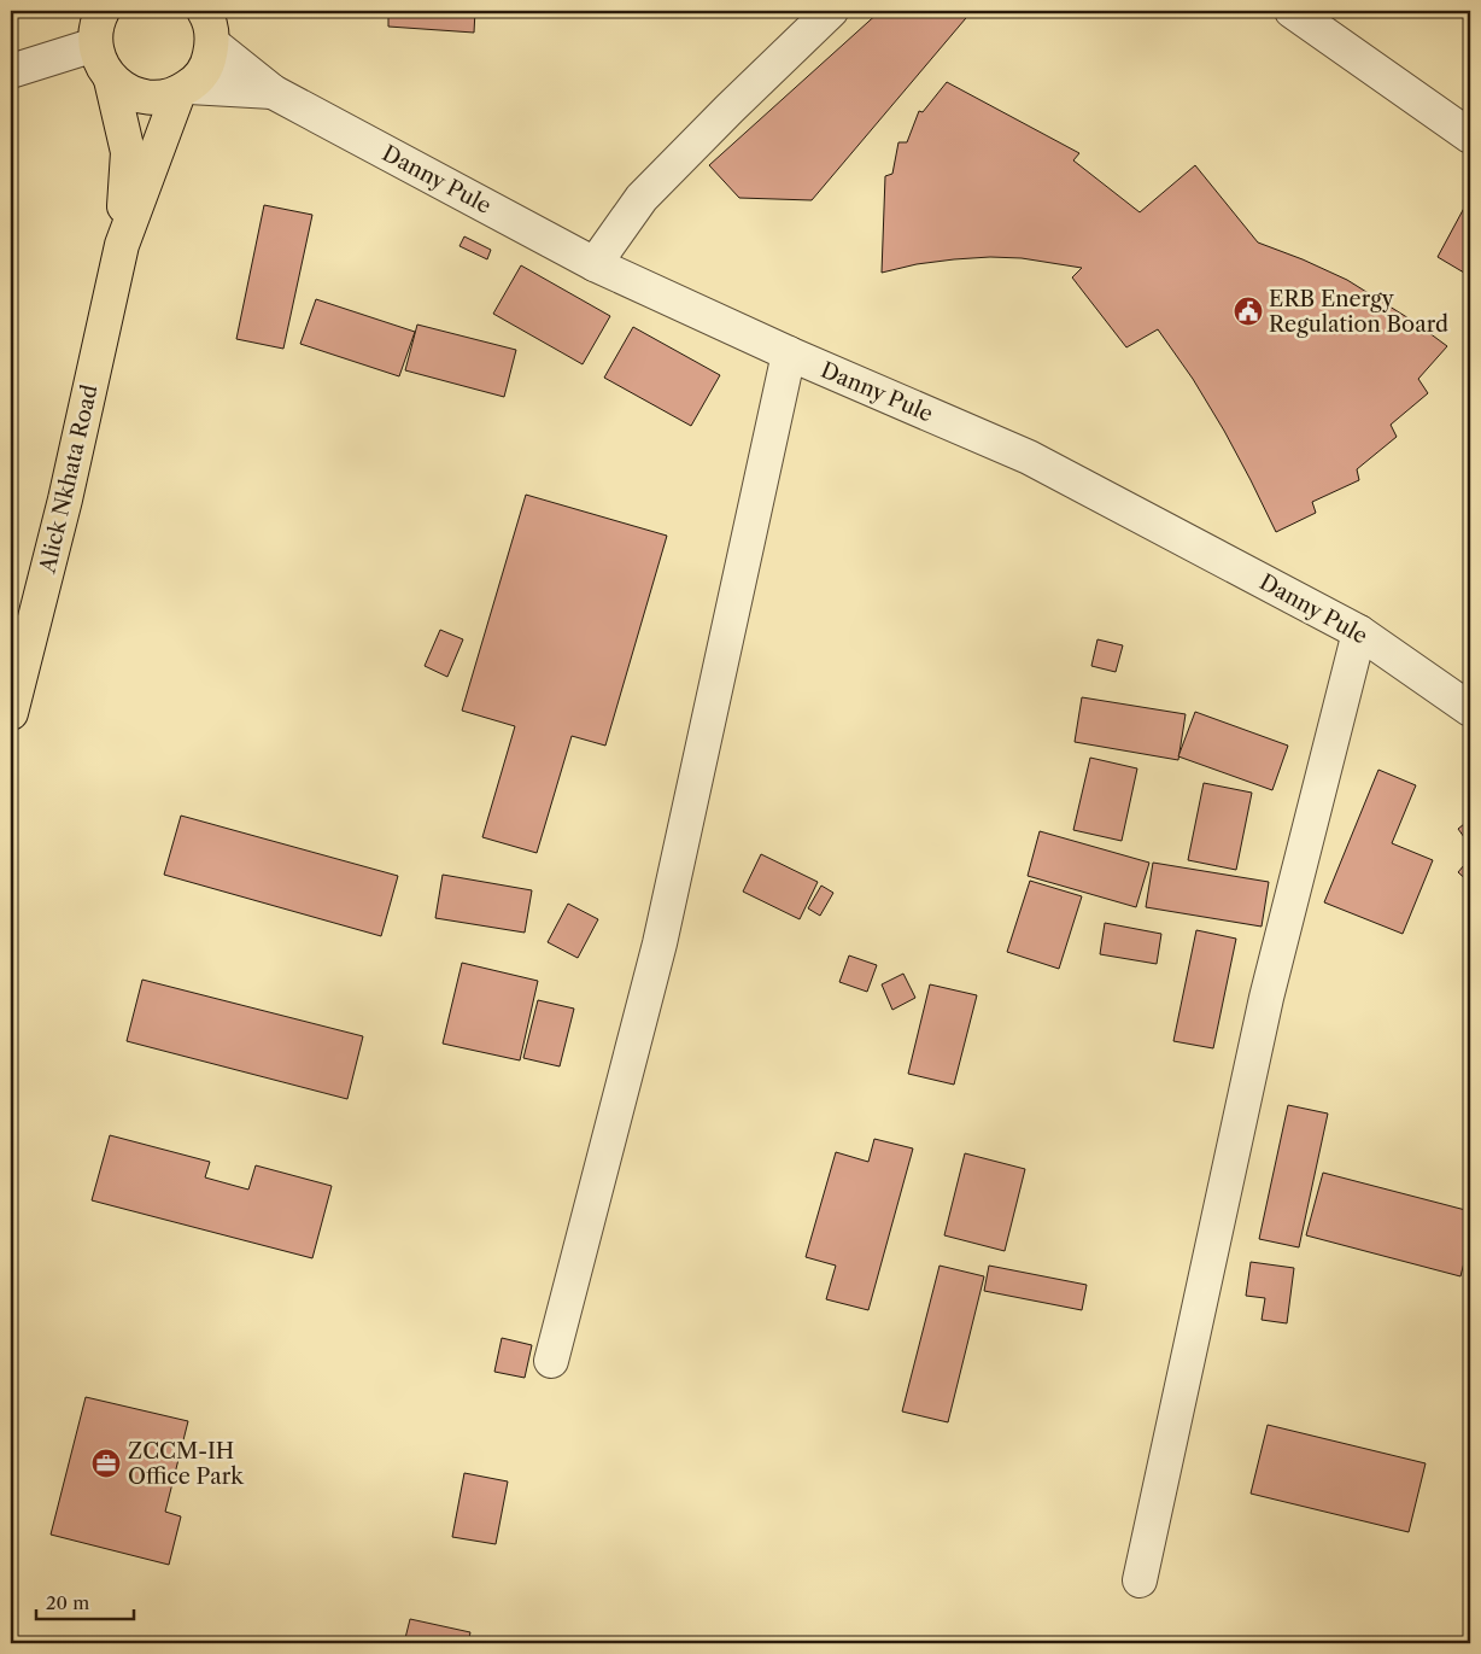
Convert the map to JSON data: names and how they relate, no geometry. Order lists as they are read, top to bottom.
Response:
{
  "streets": {
    "main road": ["Alick Nkhata Road"],
    "street": ["Danny Pule"]
  },
  "crossings": [
    ["Danny Pule", "Alick Nkhata Road"]
  ],
  "places": {
    "public building": ["ERB Energy Regulation Board"],
    "office": ["ZCCM-IH Office Park"]
  },
  "scale_bar": "20 m"
}
